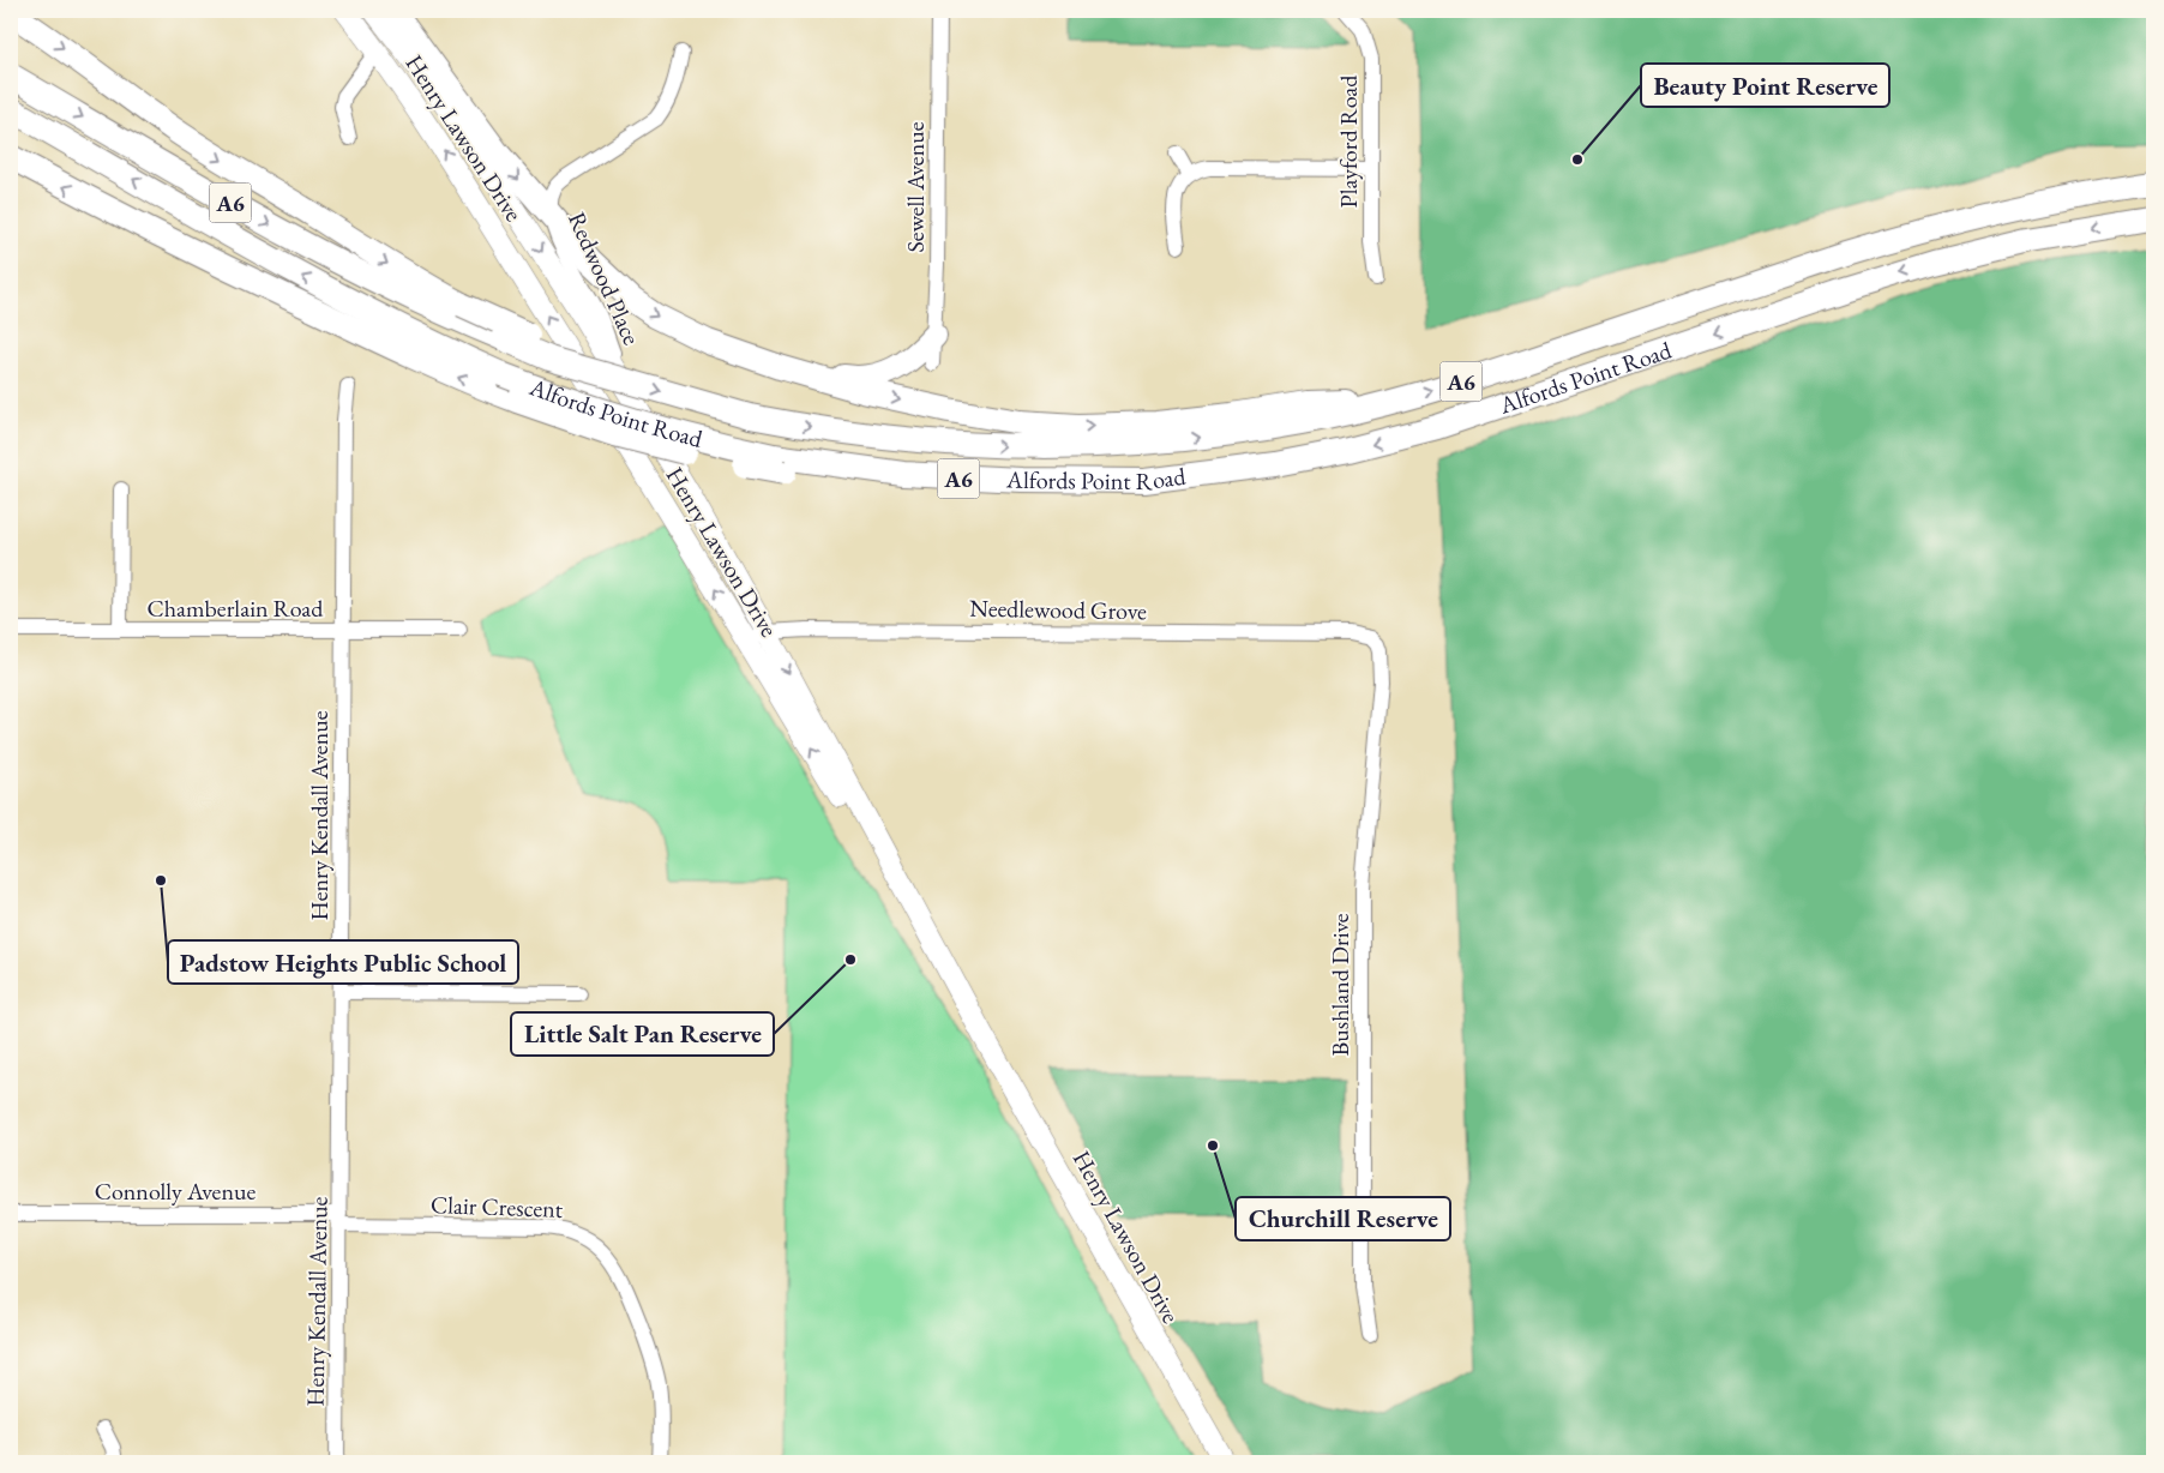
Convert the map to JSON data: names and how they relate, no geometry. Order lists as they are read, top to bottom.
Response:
{
  "streets": {
    "highway": ["A6", "Alfords Point Road"],
    "main road": ["Henry Lawson Drive"],
    "street": [
      "Playford Road",
      "Sewell Avenue",
      "Redwood Place",
      "Chamberlain Road",
      "Needlewood Grove",
      "Henry Kendall Avenue",
      "Bushland Drive",
      "Connolly Avenue",
      "Clair Crescent"
    ]
  },
  "crossings": [
    ["Henry Lawson Drive", "Redwood Place"],
    ["Henry Lawson Drive", "Needlewood Grove"],
    ["A6", "Redwood Place"],
    ["A6", "Alfords Point Road"],
    ["Chamberlain Road", "Henry Kendall Avenue"],
    ["Needlewood Grove", "Bushland Drive"],
    ["Henry Kendall Avenue", "Connolly Avenue"],
    ["Henry Kendall Avenue", "Clair Crescent"],
    ["Connolly Avenue", "Clair Crescent"]
  ],
  "places": [
    "Beauty Point Reserve",
    "Padstow Heights Public School",
    "Little Salt Pan Reserve",
    "Churchill Reserve"
  ]
}
